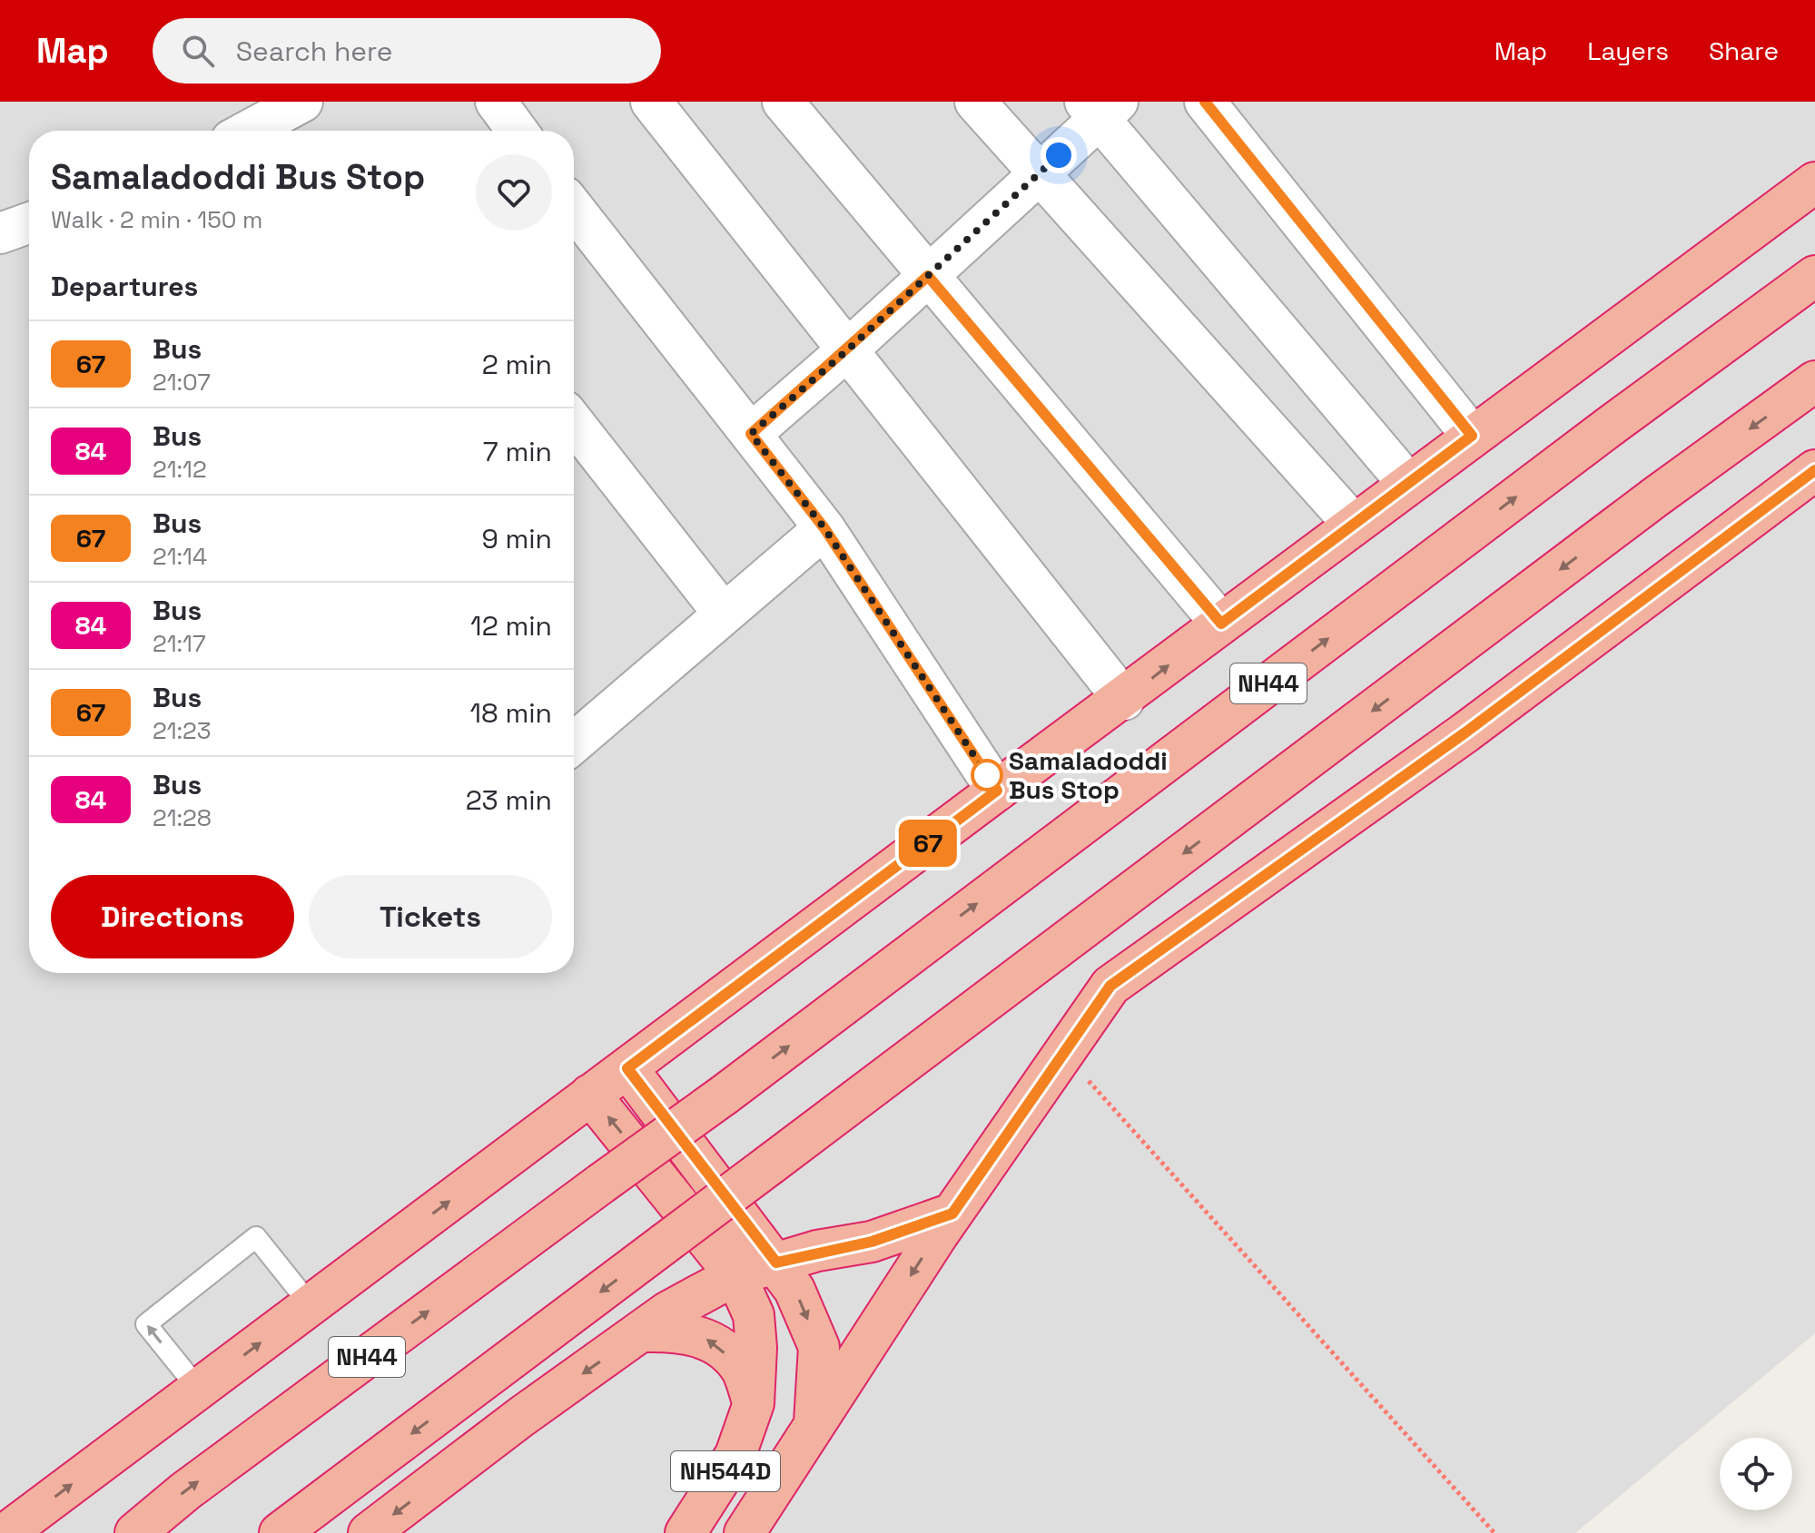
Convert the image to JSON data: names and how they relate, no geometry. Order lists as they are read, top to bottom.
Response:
{
  "streets": {
    "highway": ["NH44", "NH544D"]
  },
  "places": ["Samaladoddi Bus Stop"],
  "lines": ["bus line 67"],
  "page": {
    "header": "Map",
    "search": "Search here",
    "nav": ["Map", "Layers", "Share"],
    "on_map": "67",
    "heading": [
      ["Samaladoddi Bus Stop", "Walk · 2 min · 150 m"],
      "Departures"
    ],
    "list": [
      {
        "mark": "67",
        "name": "Bus",
        "note": "21:07",
        "value": "2 min"
      },
      {
        "mark": "84",
        "name": "Bus",
        "note": "21:12",
        "value": "7 min"
      },
      {
        "mark": "67",
        "name": "Bus",
        "note": "21:14",
        "value": "9 min"
      },
      {
        "mark": "84",
        "name": "Bus",
        "note": "21:17",
        "value": "12 min"
      },
      {
        "mark": "67",
        "name": "Bus",
        "note": "21:23",
        "value": "18 min"
      },
      {
        "mark": "84",
        "name": "Bus",
        "note": "21:28",
        "value": "23 min"
      }
    ],
    "buttons": ["Directions", "Tickets"]
  }
}
